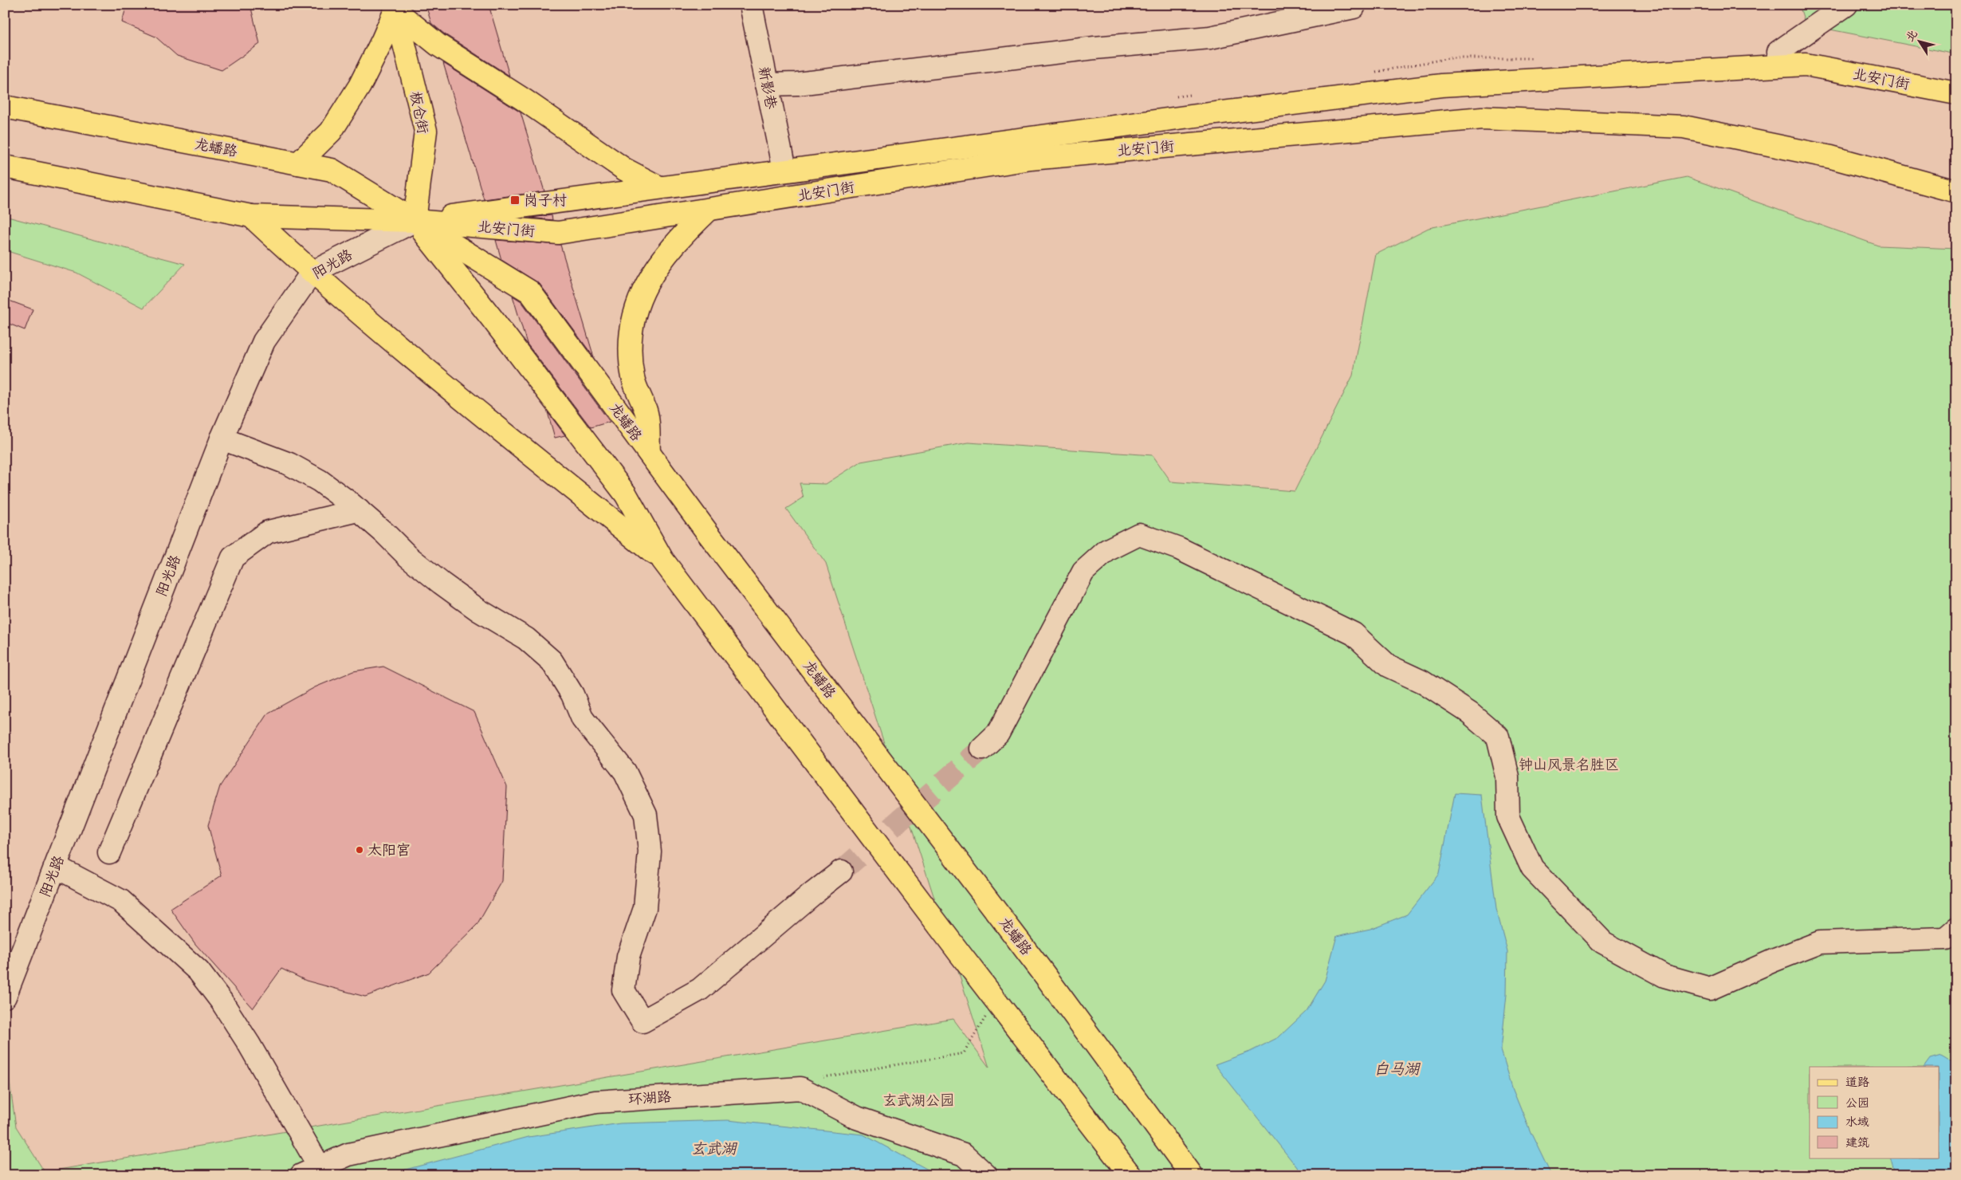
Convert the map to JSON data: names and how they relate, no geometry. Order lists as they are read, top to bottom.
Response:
{
  "streets": {
    "main road": ["北安门街", "板仓街", "龙蟠路"],
    "street": ["新影巷", "阳光路", "环湖路"]
  },
  "crossings": [
    ["北安门街", "新影巷"],
    ["北安门街", "板仓街"],
    ["北安门街", "龙蟠路"],
    ["北安门街", "阳光路"],
    ["板仓街", "龙蟠路"],
    ["板仓街", "阳光路"],
    ["龙蟠路", "阳光路"]
  ],
  "water": ["白马湖", "玄武湖"],
  "parks": ["钟山风景名胜区", "玄武湖公园"],
  "places": {
    "transit": ["岗子村"],
    "other": ["太阳宫"]
  },
  "legend": [
    "道路",
    "公园",
    "水域",
    "建筑"
  ],
  "north": "top left"
}
